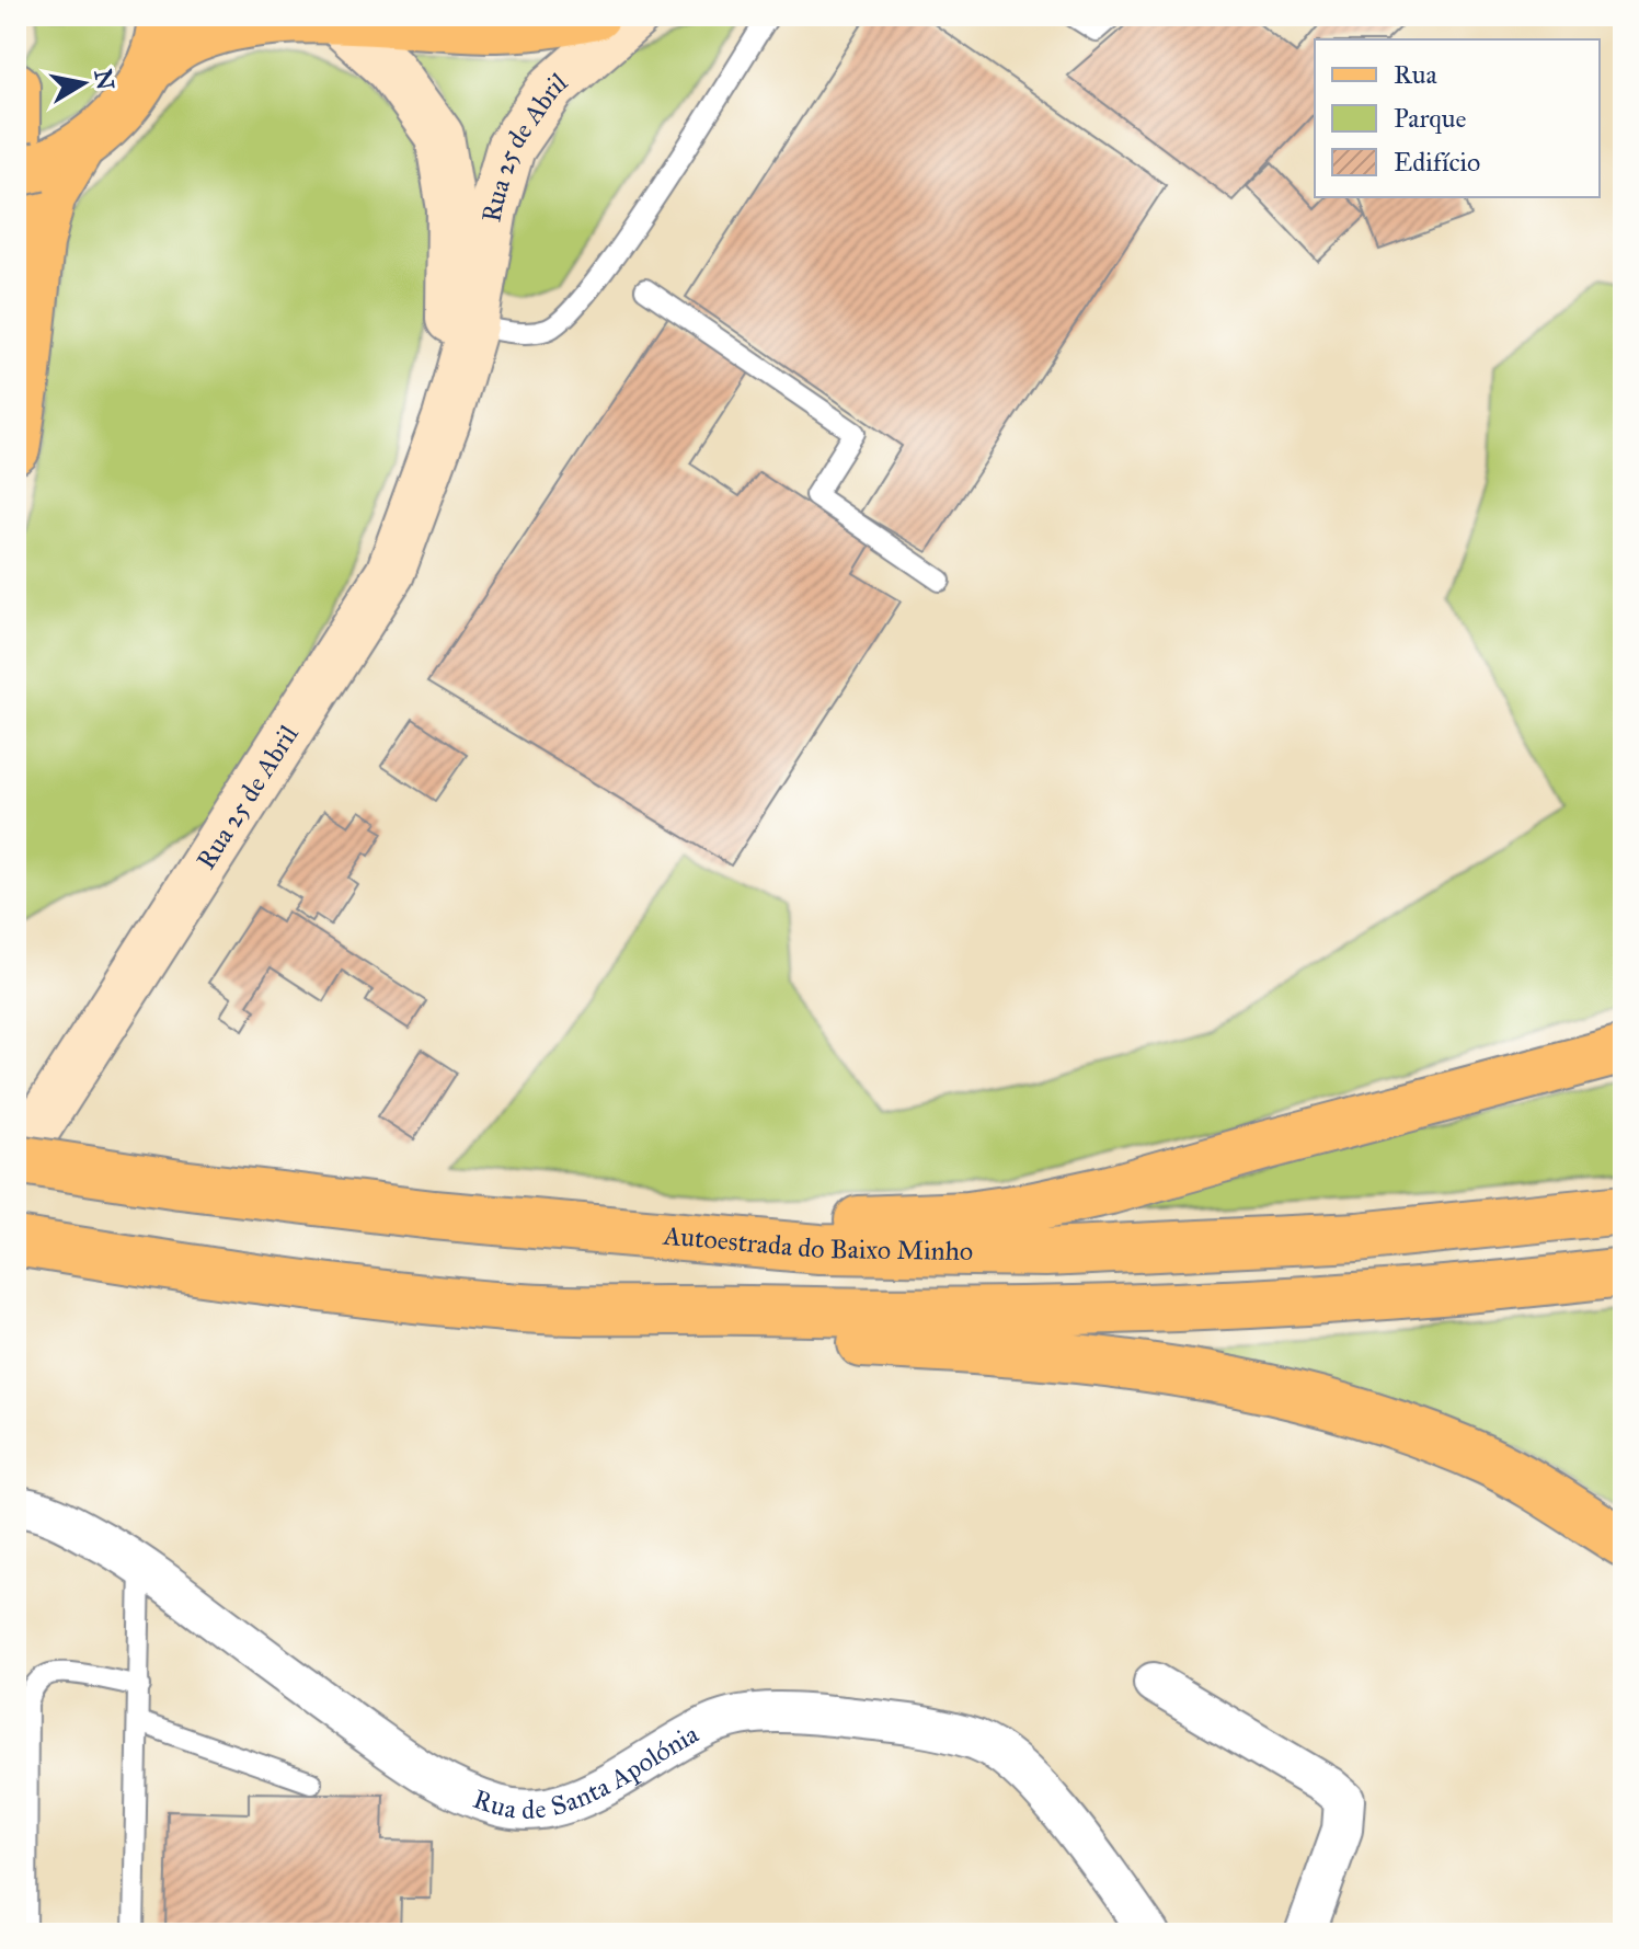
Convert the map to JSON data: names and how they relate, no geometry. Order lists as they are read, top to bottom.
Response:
{
  "streets": {
    "main road": ["Rua 25 de Abril", "Autoestrada do Baixo Minho"],
    "street": ["Rua de Santa Apolónia"]
  },
  "crossings": [
    ["Rua 25 de Abril", "Autoestrada do Baixo Minho"]
  ],
  "legend": ["Rua", "Parque", "Edifício"],
  "north": "right"
}
